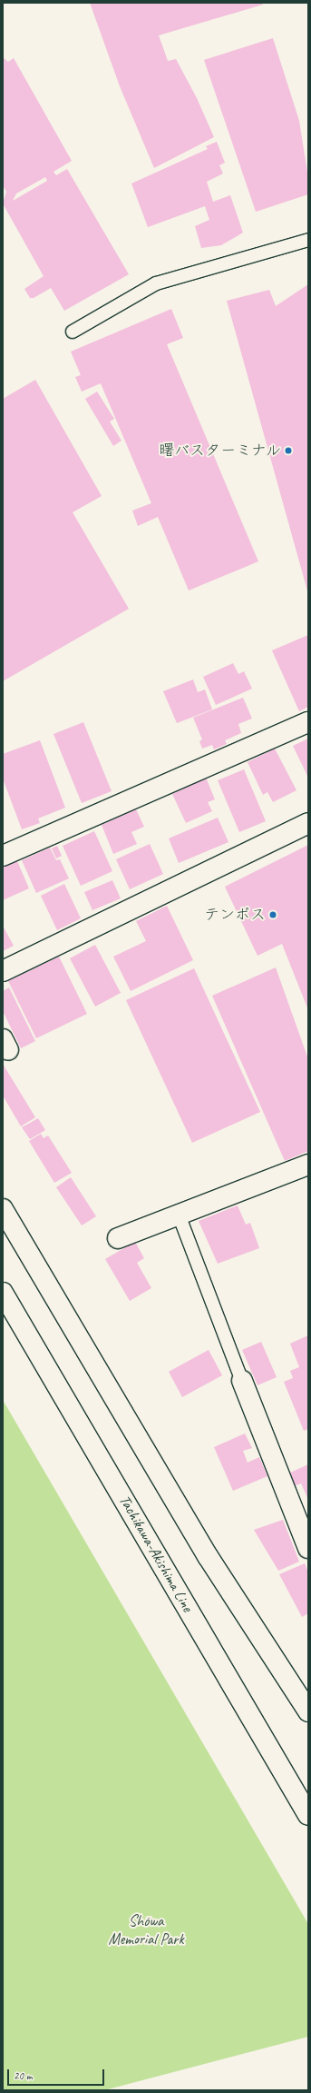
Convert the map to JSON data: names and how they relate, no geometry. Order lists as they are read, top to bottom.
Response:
{
  "streets": {
    "main road": ["Tachikawa-Akishima Line"]
  },
  "parks": ["Shōwa Memorial Park"],
  "places": ["曙バスターミナル", "テンポス"],
  "scale_bar": "20 m"
}
